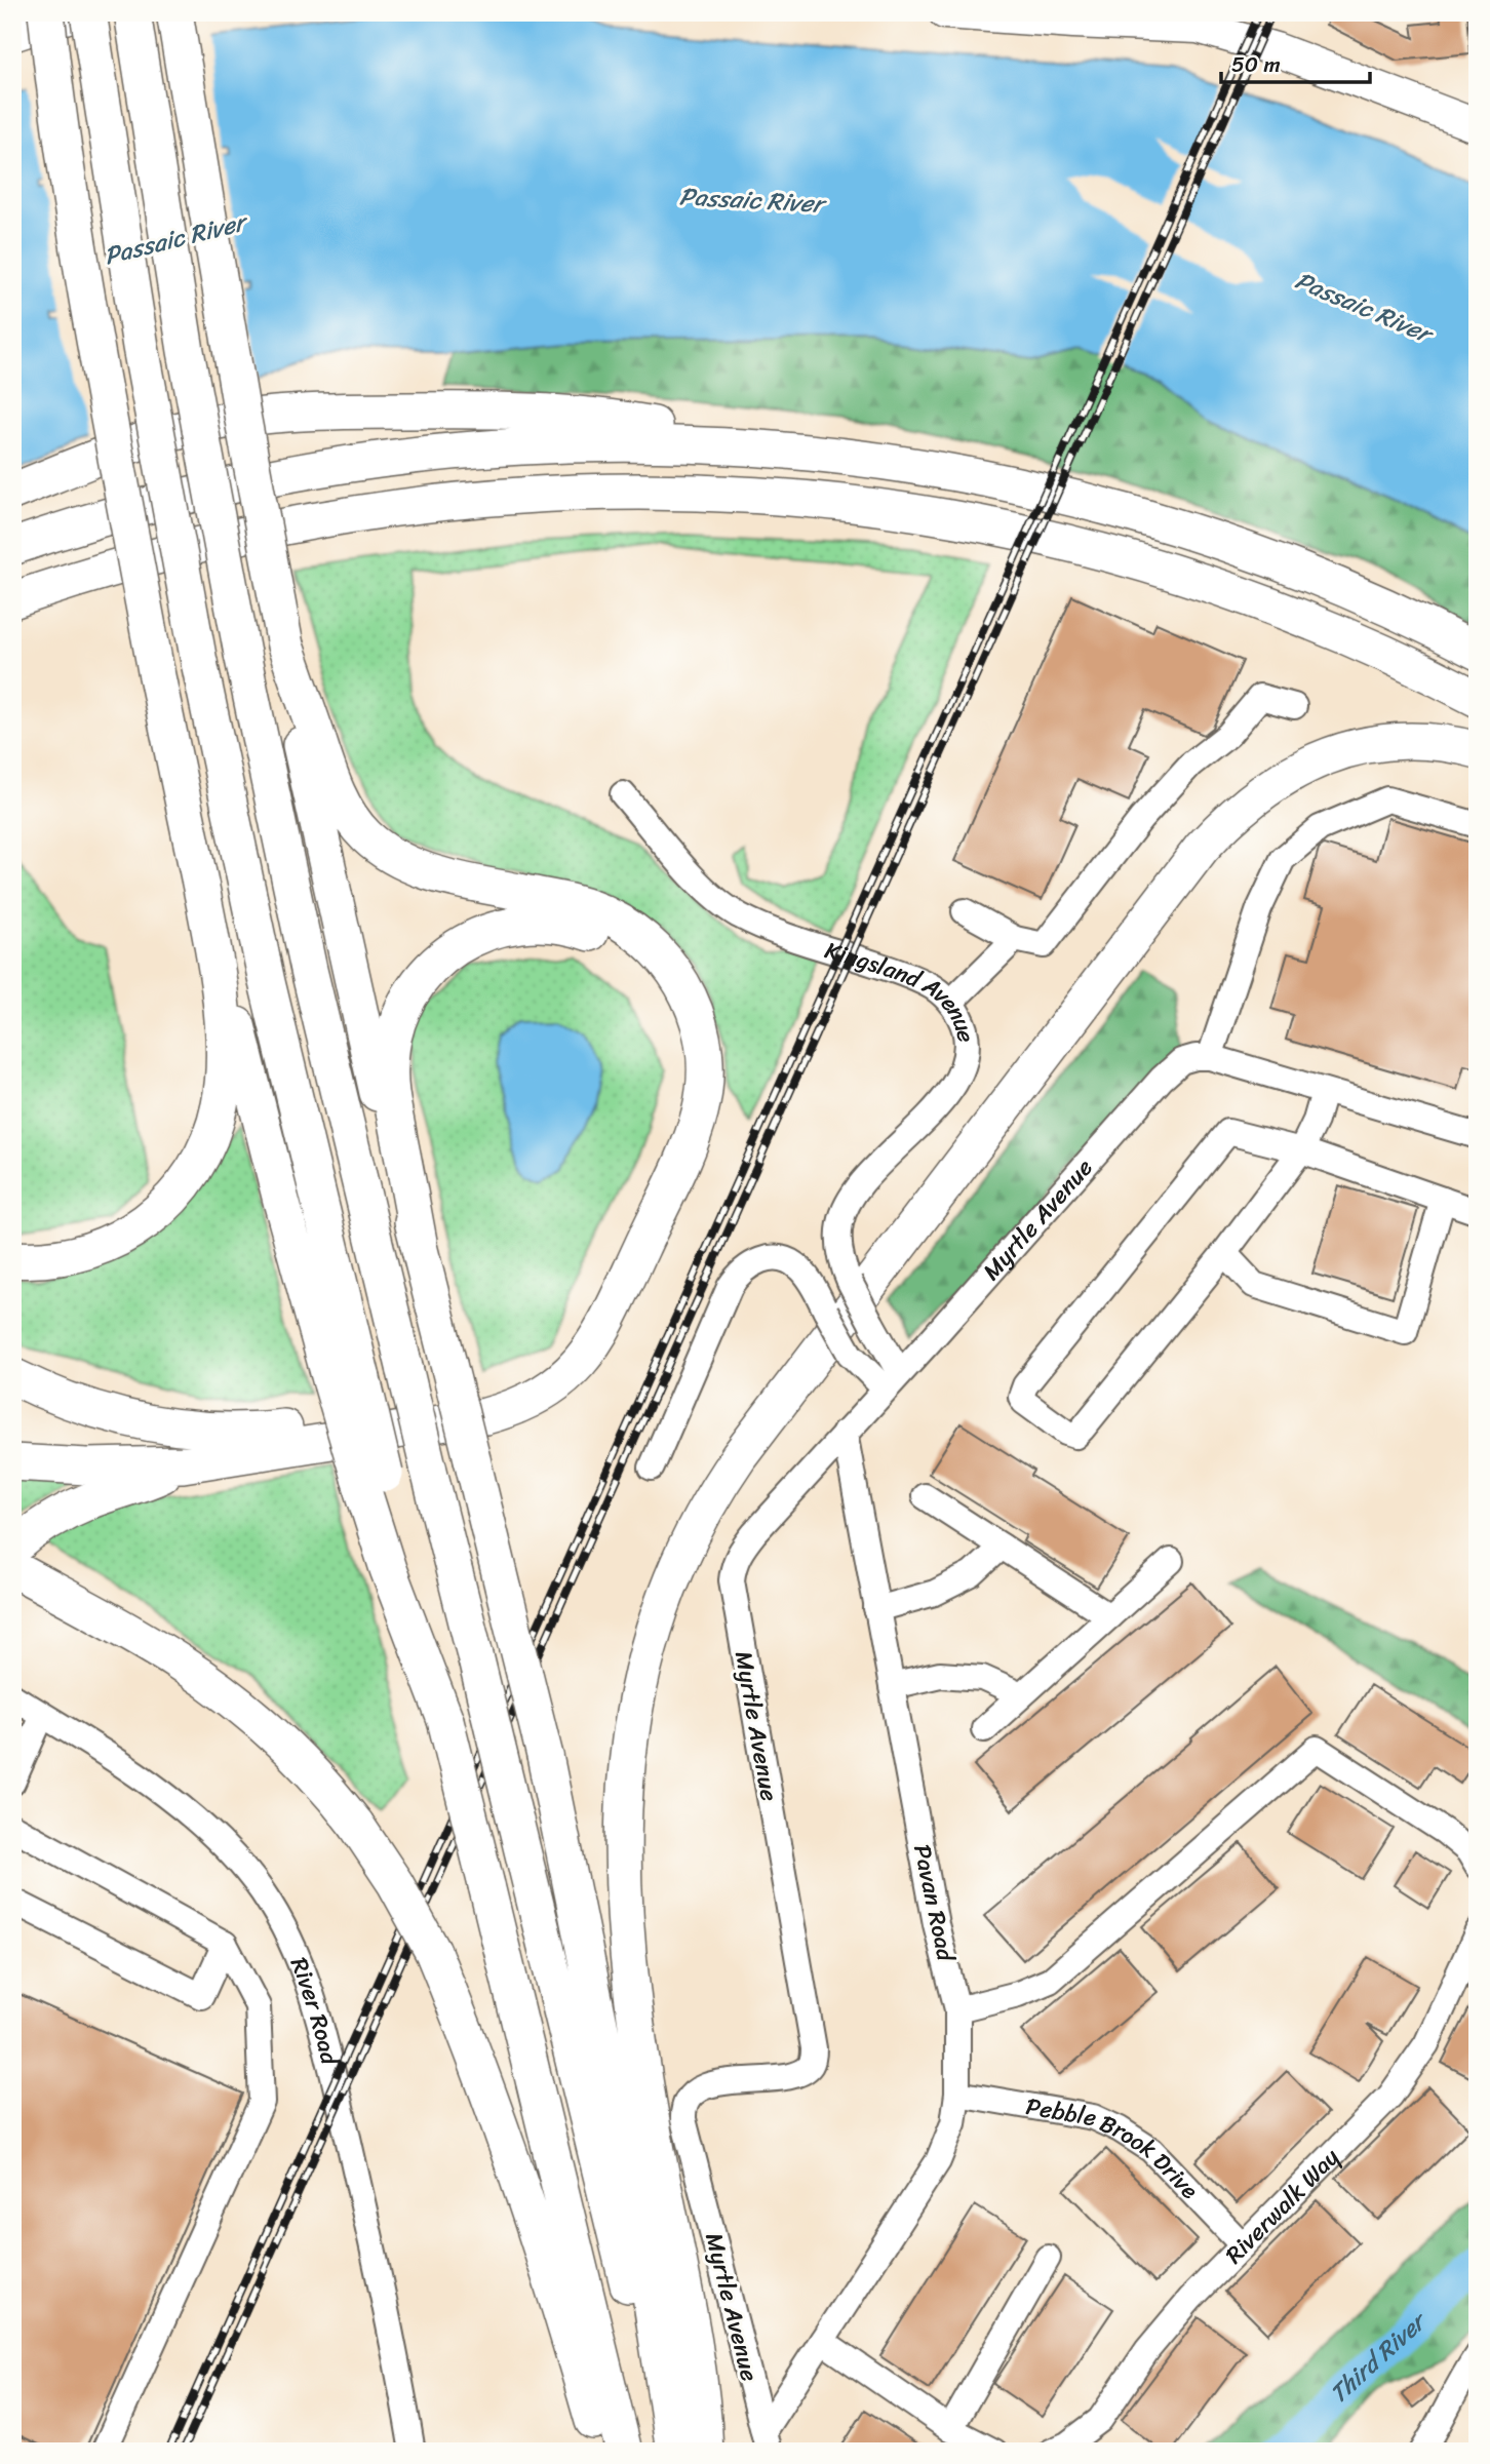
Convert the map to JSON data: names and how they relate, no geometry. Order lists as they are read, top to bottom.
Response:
{
  "streets": {
    "street": [
      "Kingsland Avenue",
      "Myrtle Avenue",
      "Pavan Road",
      "River Road",
      "Pebble Brook Drive",
      "Riverwalk Way"
    ]
  },
  "crossings": [
    ["Kingsland Avenue", "Myrtle Avenue"],
    ["Myrtle Avenue", "Pavan Road"],
    ["Pavan Road", "Pebble Brook Drive"],
    ["Pebble Brook Drive", "Riverwalk Way"]
  ],
  "water": ["Passaic River", "Third River"],
  "scale_bar": "50 m"
}
